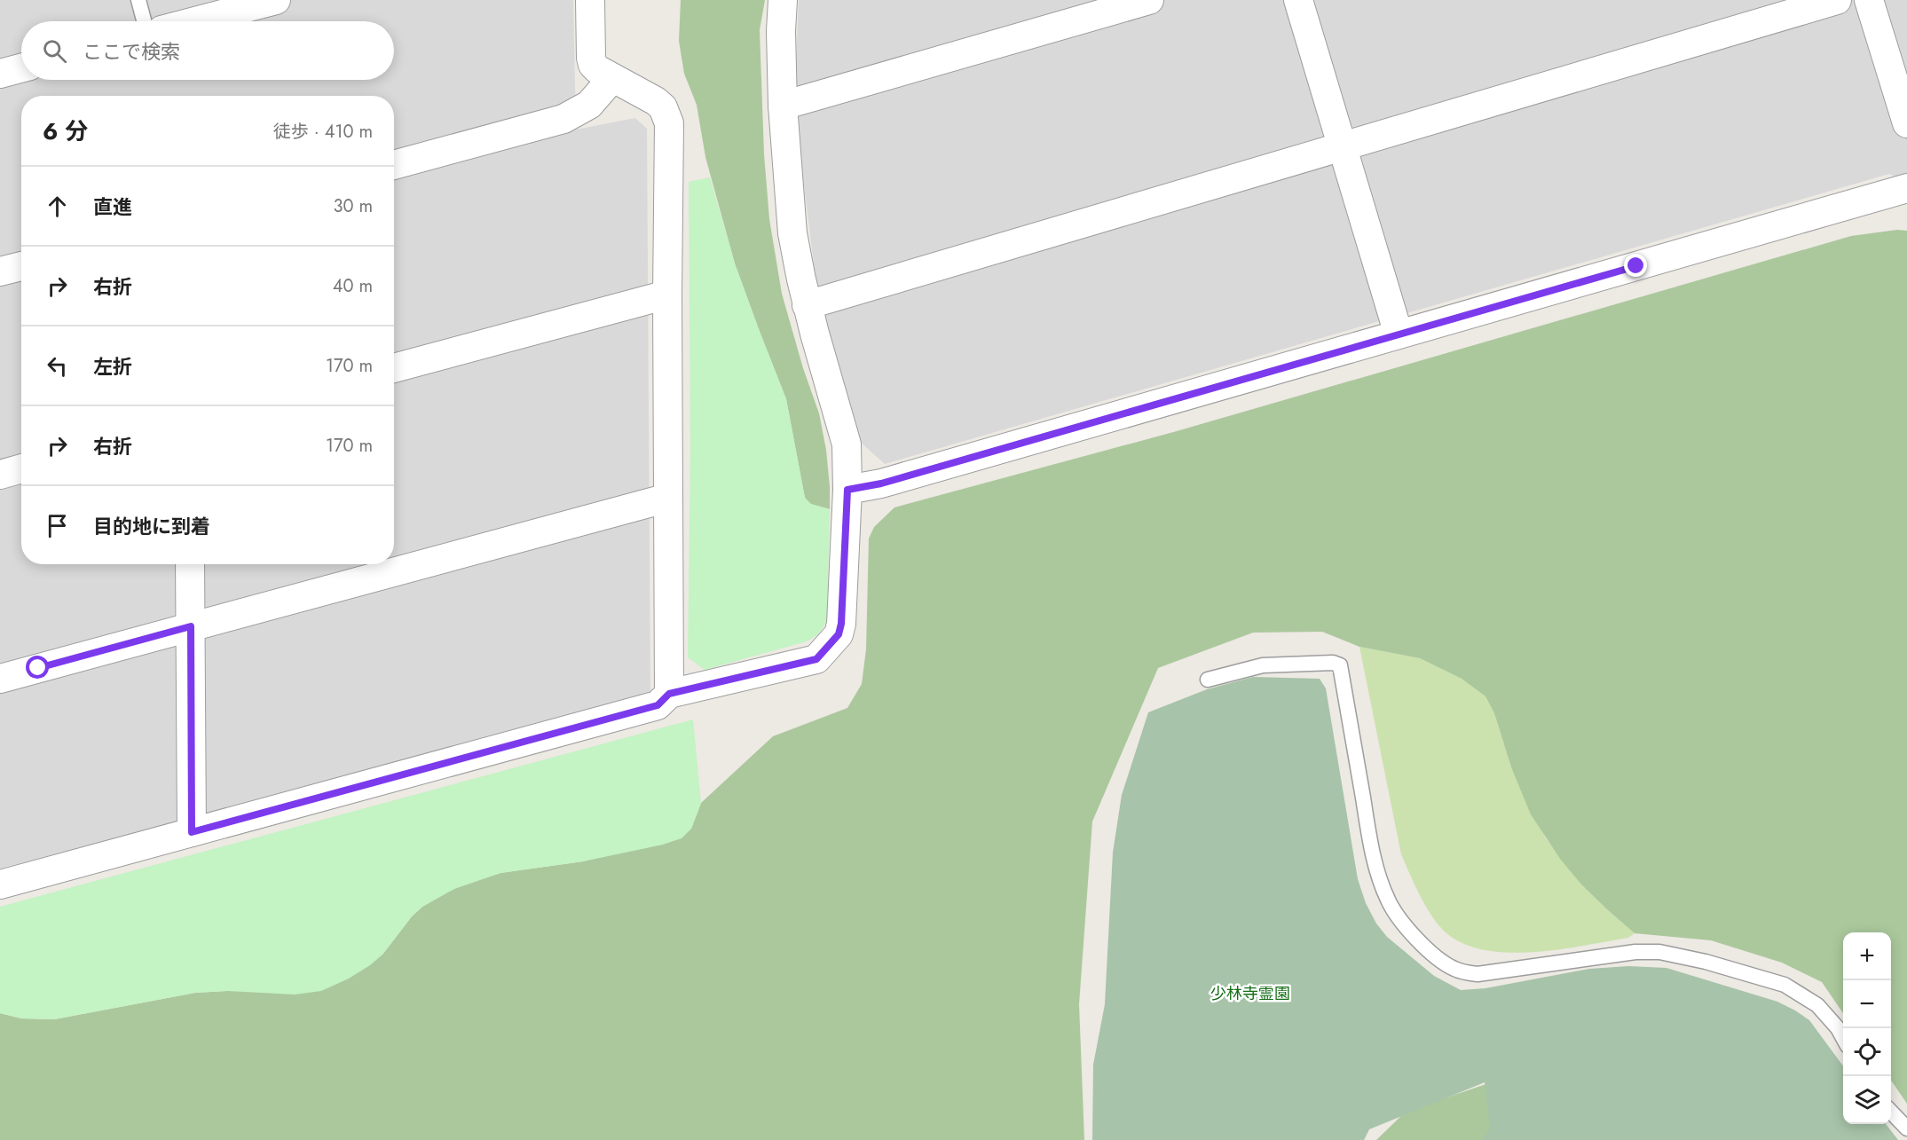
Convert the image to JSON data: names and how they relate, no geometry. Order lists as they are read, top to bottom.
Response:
{
  "parks": ["少林寺霊園"],
  "page": {
    "search": "ここで検索",
    "heading": ["6 分", "徒歩 · 410 m"],
    "list": [
      ["直進", "30 m"],
      ["右折", "40 m"],
      ["左折", "170 m"],
      ["右折", "170 m"],
      "目的地に到着"
    ],
    "map_buttons": ["+", "−"]
  }
}
